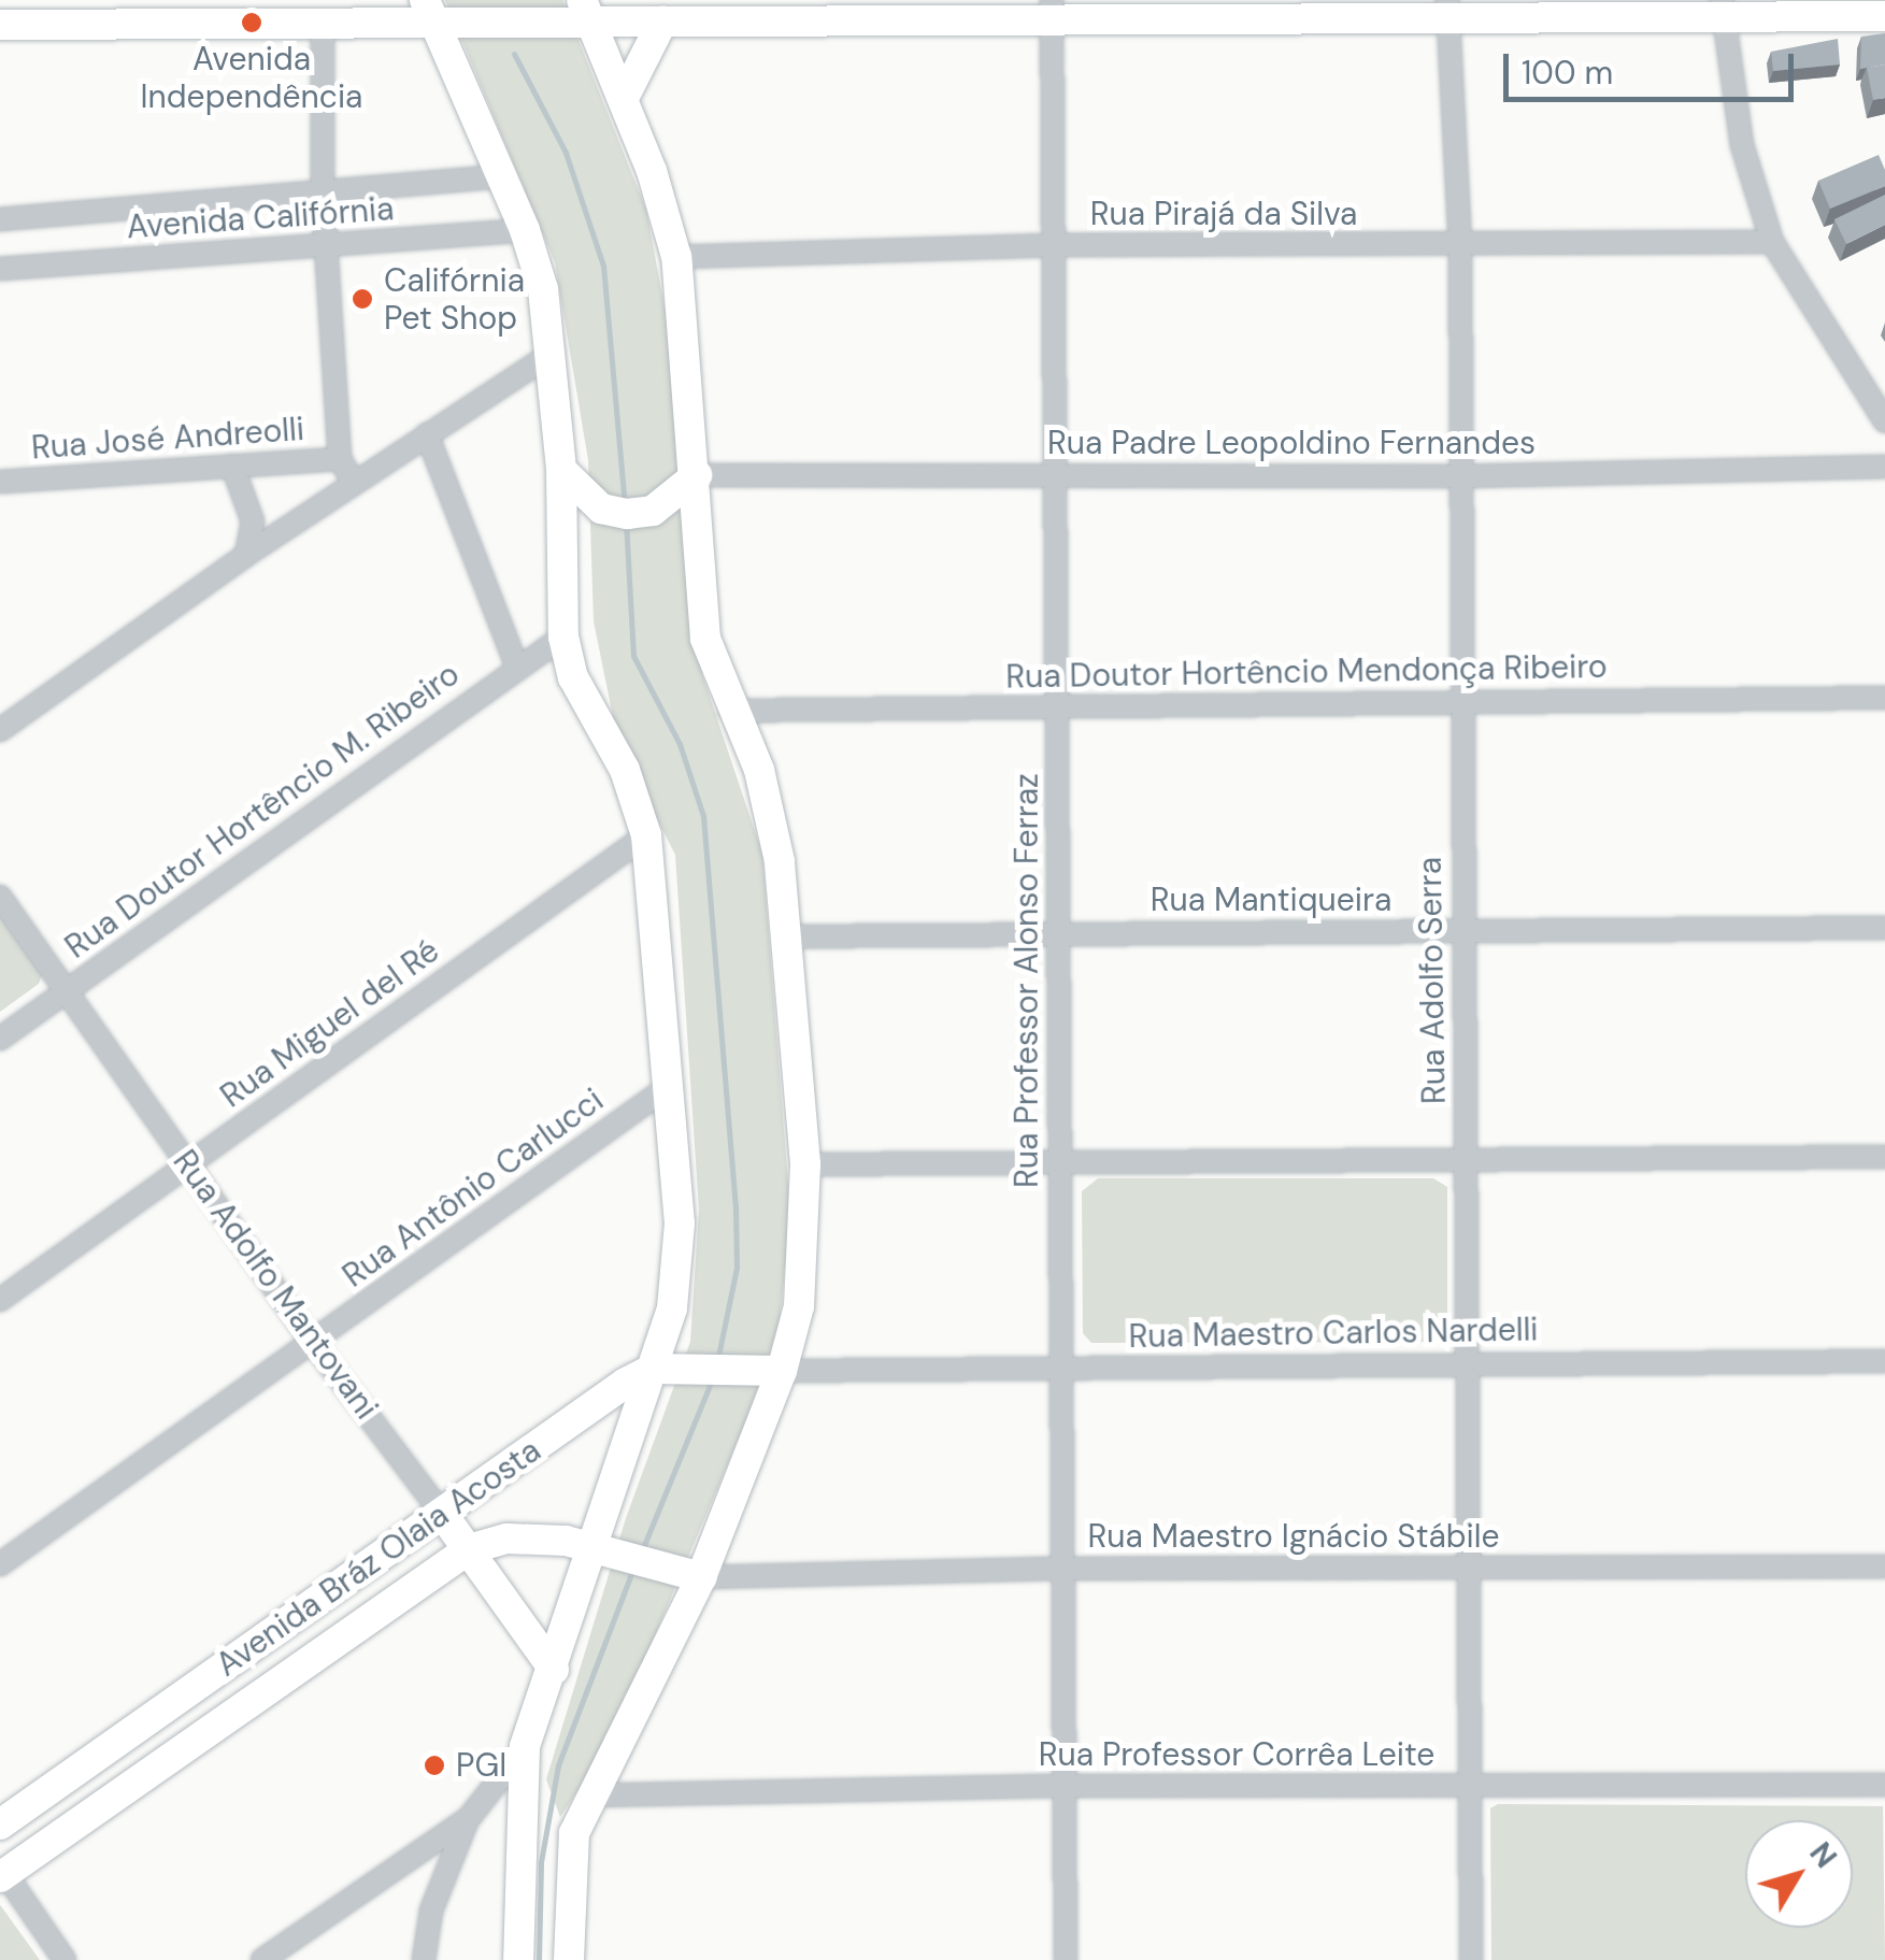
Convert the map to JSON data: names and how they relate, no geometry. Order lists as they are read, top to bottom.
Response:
{
  "streets": {
    "street": [
      "Rua Pirajá da Silva",
      "Avenida Califórnia",
      "Rua José Andreolli",
      "Rua Padre Leopoldino Fernandes",
      "Rua Doutor Hortêncio Mendonça Ribeiro",
      "Rua Doutor Hortêncio M. Ribeiro",
      "Rua Mantiqueira",
      "Rua Professor Alonso Ferraz",
      "Rua Adolfo Serra",
      "Rua Miguel del Ré",
      "Rua Antônio Carlucci",
      "Rua Adolfo Mantovani",
      "Rua Maestro Carlos Nardelli",
      "Rua Maestro Ignácio Stábile",
      "Avenida Bráz Olaia Acosta",
      "Rua Professor Corrêa Leite"
    ]
  },
  "crossings": [
    ["Rua Pirajá da Silva", "Rua Professor Alonso Ferraz"],
    ["Rua Pirajá da Silva", "Rua Adolfo Serra"],
    ["Rua Padre Leopoldino Fernandes", "Rua Professor Alonso Ferraz"],
    ["Rua Padre Leopoldino Fernandes", "Rua Adolfo Serra"],
    ["Rua Doutor Hortêncio Mendonça Ribeiro", "Rua Professor Alonso Ferraz"],
    ["Rua Doutor Hortêncio Mendonça Ribeiro", "Rua Adolfo Serra"],
    ["Rua Doutor Hortêncio M. Ribeiro", "Rua Adolfo Mantovani"],
    ["Rua Mantiqueira", "Rua Professor Alonso Ferraz"],
    ["Rua Mantiqueira", "Rua Adolfo Serra"],
    ["Rua Professor Alonso Ferraz", "Rua Maestro Carlos Nardelli"],
    ["Rua Professor Alonso Ferraz", "Rua Maestro Ignácio Stábile"],
    ["Rua Professor Alonso Ferraz", "Rua Professor Corrêa Leite"],
    ["Rua Adolfo Serra", "Rua Maestro Carlos Nardelli"],
    ["Rua Adolfo Serra", "Rua Maestro Ignácio Stábile"],
    ["Rua Adolfo Serra", "Rua Professor Corrêa Leite"],
    ["Rua Miguel del Ré", "Rua Adolfo Mantovani"],
    ["Rua Antônio Carlucci", "Rua Adolfo Mantovani"],
    ["Rua Adolfo Mantovani", "Avenida Bráz Olaia Acosta"],
    ["Rua Maestro Ignácio Stábile", "Avenida Bráz Olaia Acosta"]
  ],
  "places": ["Avenida Independência", "Califórnia Pet Shop", "PGI"],
  "scale_bar": "100 m",
  "north": "top right"
}
